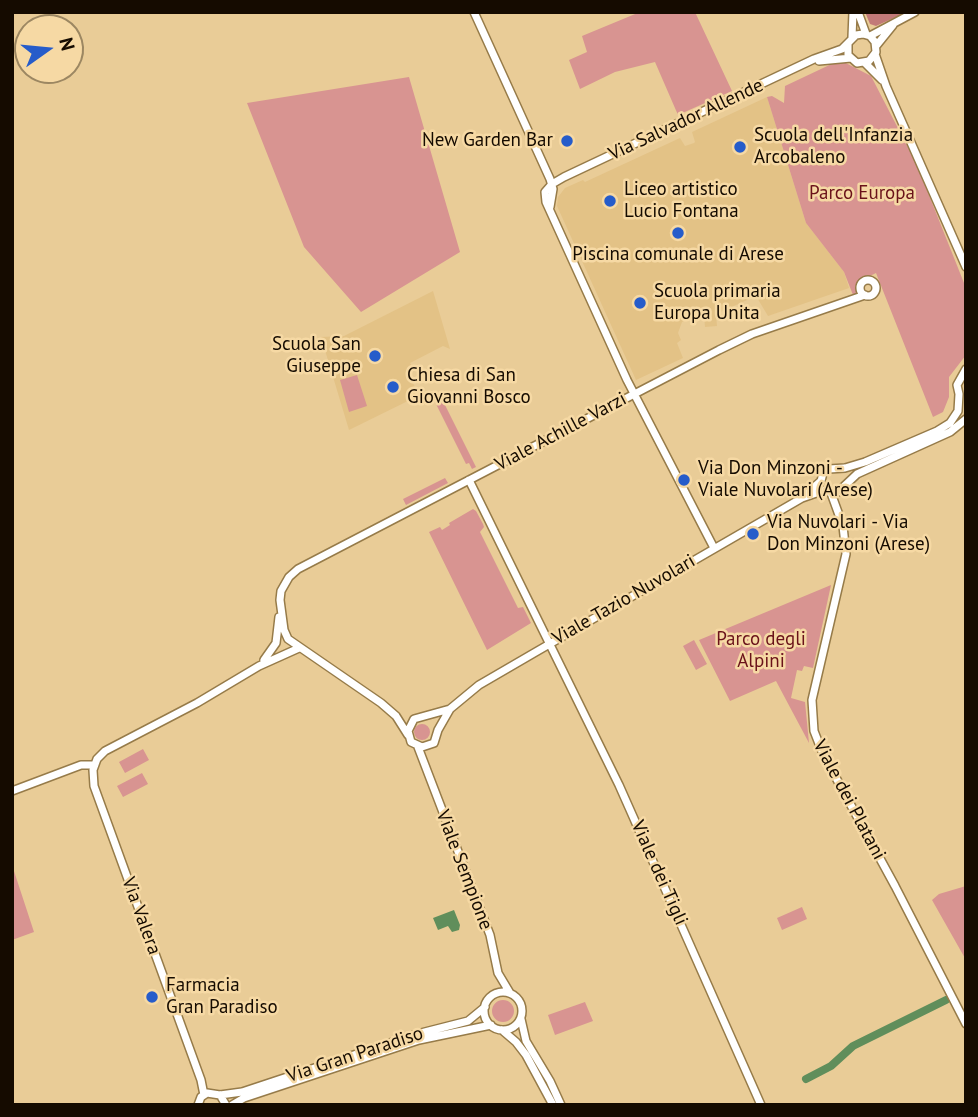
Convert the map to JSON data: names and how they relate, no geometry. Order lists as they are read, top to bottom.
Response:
{
  "streets": {
    "street": [
      "Via Salvador Allende",
      "Viale Achille Varzi",
      "Viale Tazio Nuvolari",
      "Viale dei Platani",
      "Viale Sempione",
      "Viale dei Tigli",
      "Via Valera",
      "Via Gran Paradiso"
    ]
  },
  "crossings": [
    ["Viale Achille Varzi", "Viale dei Tigli"],
    ["Viale Tazio Nuvolari", "Viale dei Platani"],
    ["Viale Tazio Nuvolari", "Viale Sempione"],
    ["Viale Tazio Nuvolari", "Viale dei Tigli"],
    ["Viale Sempione", "Via Gran Paradiso"],
    ["Via Valera", "Via Gran Paradiso"]
  ],
  "parks": ["Parco Europa", "Parco degli Alpini"],
  "places": [
    "New Garden Bar",
    "Scuola dell'Infanzia Arcobaleno",
    "Liceo artistico Lucio Fontana",
    "Piscina comunale di Arese",
    "Scuola primaria Europa Unita",
    "Scuola San Giuseppe",
    "Chiesa di San Giovanni Bosco",
    "Via Don Minzoni - Viale Nuvolari (Arese)",
    "Via Nuvolari - Via Don Minzoni (Arese)",
    "Farmacia Gran Paradiso"
  ],
  "north": "right"
}
